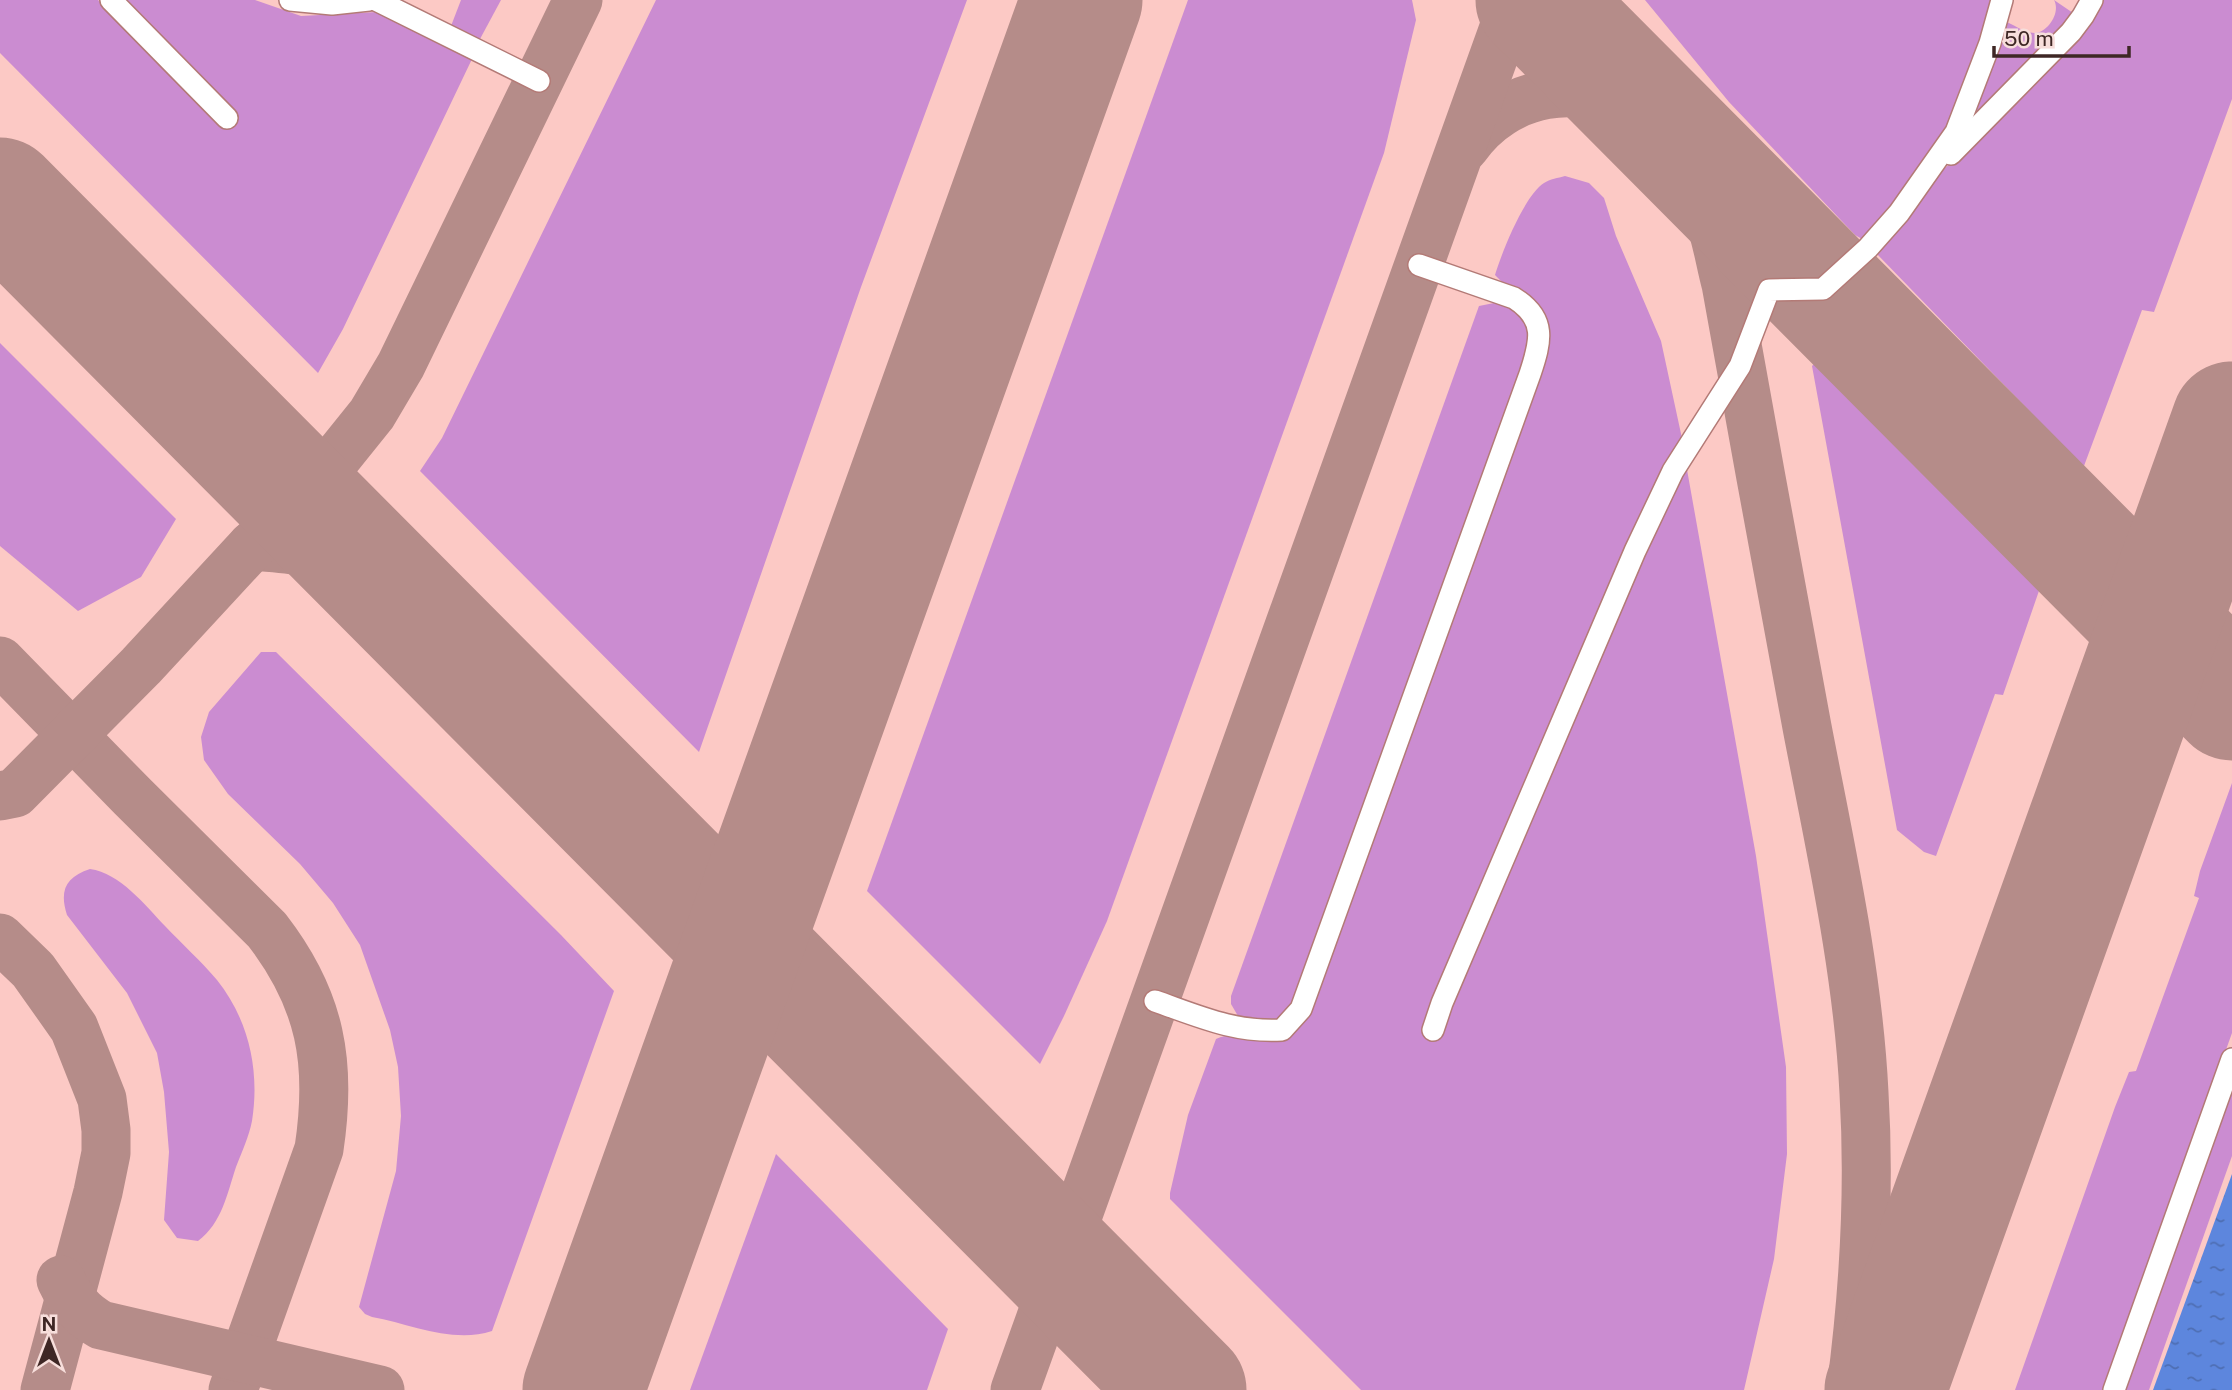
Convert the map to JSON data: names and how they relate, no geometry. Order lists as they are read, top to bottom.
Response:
{
  "scale_bar": "50 m",
  "north": "top"
}
